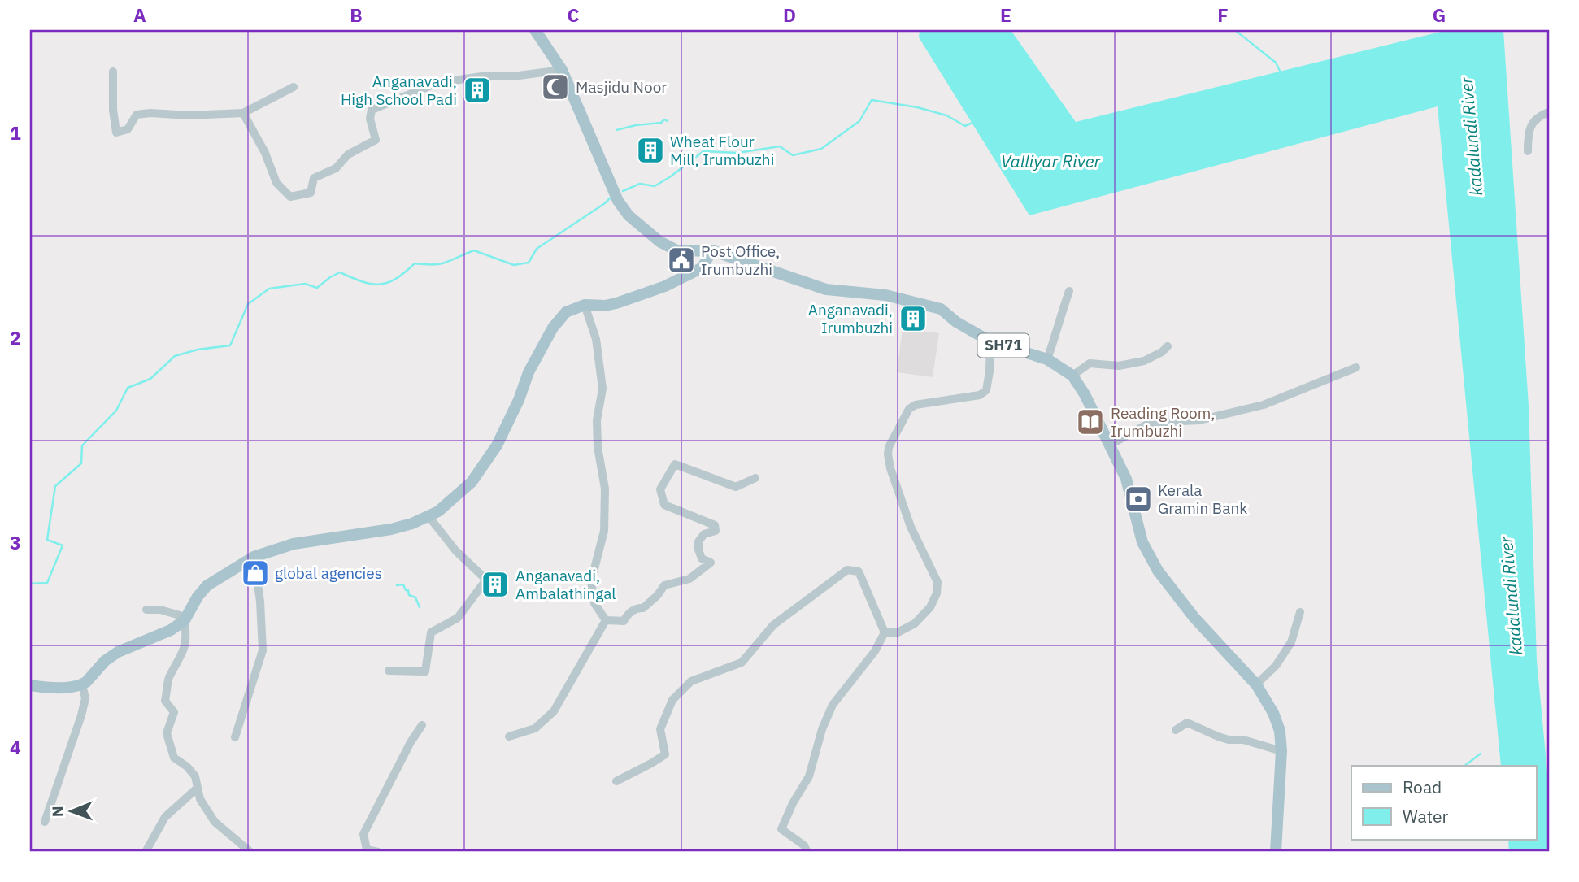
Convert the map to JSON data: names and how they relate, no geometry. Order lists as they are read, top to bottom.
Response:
{
  "streets": {
    "main road": ["SH71"]
  },
  "water": ["kadalundi River", "Valliyar River"],
  "places": {
    "mosque": ["Masjidu Noor"],
    "building": [
      "Anganavadi, High School Padi",
      "Wheat Flour Mill, Irumbuzhi",
      "Anganavadi, Irumbuzhi",
      "Anganavadi, Ambalathingal"
    ],
    "public building": ["Post Office, Irumbuzhi"],
    "library": ["Reading Room, Irumbuzhi"],
    "bank": ["Kerala Gramin Bank"],
    "shop": ["global agencies"]
  },
  "legend": ["Road", "Water"],
  "north": "left",
  "grid": {
    "columns": [
      "A",
      "B",
      "C",
      "D",
      "E",
      "F",
      "G"
    ],
    "rows": [
      "1",
      "2",
      "3",
      "4"
    ]
  }
}
